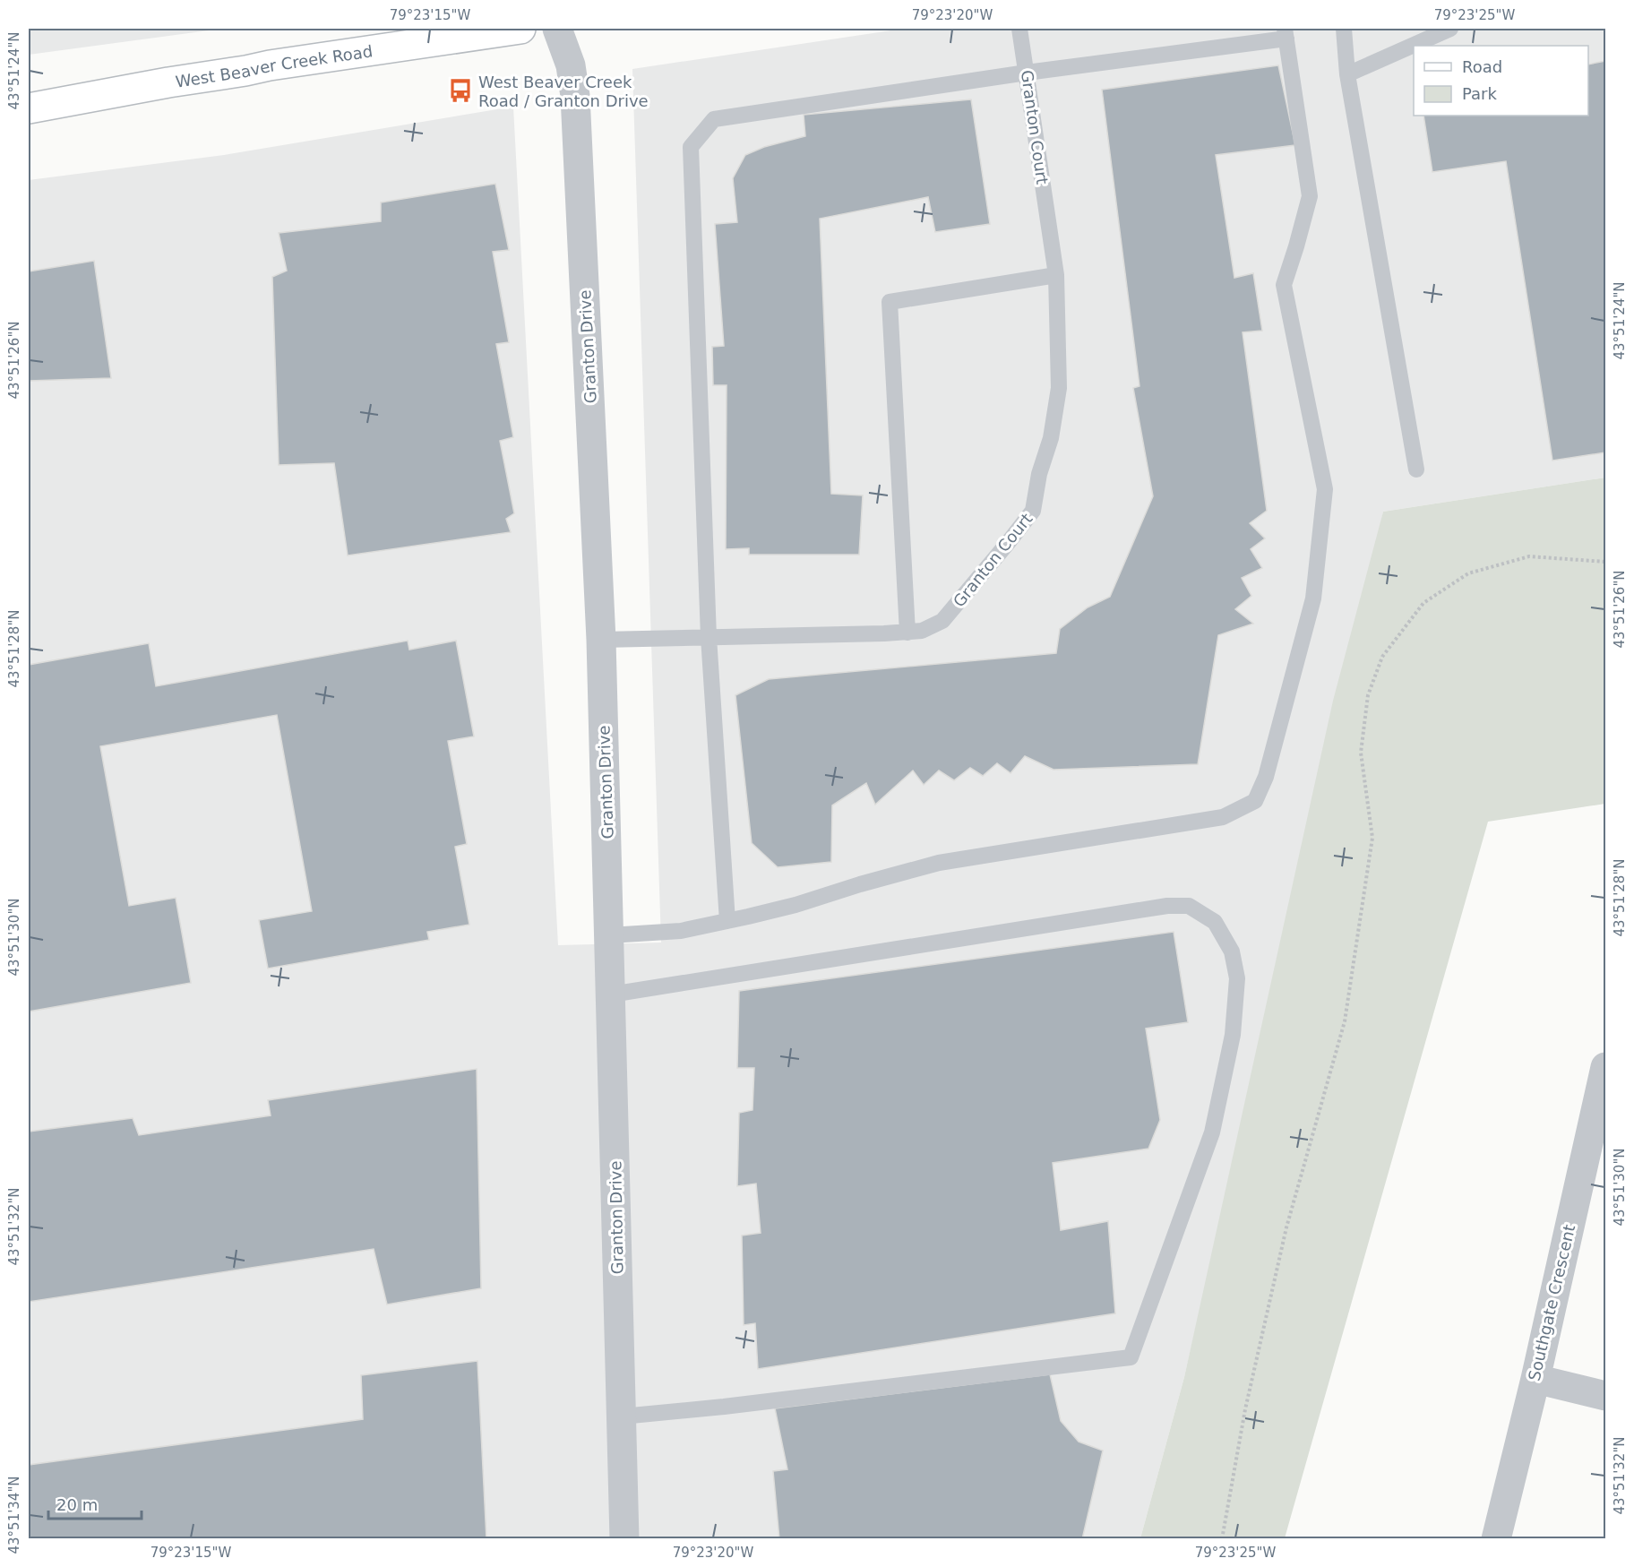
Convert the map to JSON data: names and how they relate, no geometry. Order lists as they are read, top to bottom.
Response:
{
  "streets": {
    "street": ["West Beaver Creek Road", "Granton Drive", "Southgate Crescent"],
    "lane": ["Granton Court"]
  },
  "crossings": [
    ["Granton Court", "Granton Drive"]
  ],
  "places": {
    "bus stop": ["West Beaver Creek Road / Granton Drive"]
  },
  "legend": ["Road", "Park"],
  "scale_bar": "20 m",
  "coordinates": [
    "79°23'15\"W",
    "79°23'20\"W",
    "79°23'25\"W",
    "43°51'24\"N",
    "43°51'26\"N",
    "43°51'28\"N",
    "43°51'30\"N",
    "43°51'32\"N",
    "43°51'34\"N"
  ]
}
